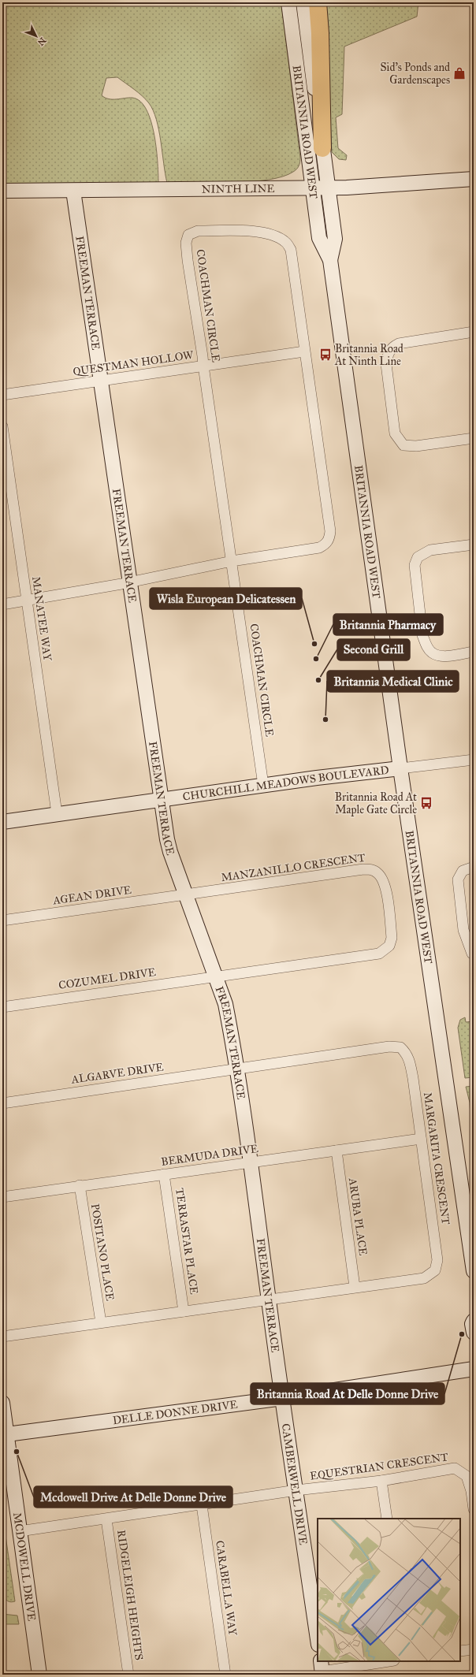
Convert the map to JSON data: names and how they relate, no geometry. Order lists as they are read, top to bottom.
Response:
{
  "streets": {
    "street": [
      "BRITANNIA ROAD WEST",
      "NINTH LINE",
      "FREEMAN TERRACE",
      "COACHMAN CIRCLE",
      "QUESTMAN HOLLOW",
      "MANATEE WAY",
      "CHURCHILL MEADOWS BOULEVARD",
      "MANZANILLO CRESCENT",
      "AGEAN DRIVE",
      "COZUMEL DRIVE",
      "ALGARVE DRIVE",
      "BERMUDA DRIVE",
      "MARGARITA CRESCENT",
      "ARUBA PLACE",
      "TERRASTAR PLACE",
      "POSITANO PLACE",
      "DELLE DONNE DRIVE",
      "EQUESTRIAN CRESCENT",
      "CAMBERWELL DRIVE",
      "MCDOWELL DRIVE",
      "CARABELLA WAY",
      "RIDGELEIGH HEIGHTS"
    ]
  },
  "crossings": [
    ["BRITANNIA ROAD WEST", "NINTH LINE"],
    ["BRITANNIA ROAD WEST", "CHURCHILL MEADOWS BOULEVARD"],
    ["NINTH LINE", "FREEMAN TERRACE"],
    ["FREEMAN TERRACE", "QUESTMAN HOLLOW"],
    ["FREEMAN TERRACE", "CHURCHILL MEADOWS BOULEVARD"],
    ["FREEMAN TERRACE", "MANZANILLO CRESCENT"],
    ["FREEMAN TERRACE", "AGEAN DRIVE"],
    ["FREEMAN TERRACE", "COZUMEL DRIVE"],
    ["FREEMAN TERRACE", "ALGARVE DRIVE"],
    ["FREEMAN TERRACE", "BERMUDA DRIVE"],
    ["FREEMAN TERRACE", "MARGARITA CRESCENT"],
    ["FREEMAN TERRACE", "DELLE DONNE DRIVE"],
    ["FREEMAN TERRACE", "CAMBERWELL DRIVE"],
    ["COACHMAN CIRCLE", "QUESTMAN HOLLOW"],
    ["COACHMAN CIRCLE", "CHURCHILL MEADOWS BOULEVARD"],
    ["MANATEE WAY", "CHURCHILL MEADOWS BOULEVARD"],
    ["MANZANILLO CRESCENT", "AGEAN DRIVE"],
    ["MANZANILLO CRESCENT", "COZUMEL DRIVE"],
    ["ALGARVE DRIVE", "MARGARITA CRESCENT"],
    ["BERMUDA DRIVE", "MARGARITA CRESCENT"],
    ["BERMUDA DRIVE", "ARUBA PLACE"],
    ["BERMUDA DRIVE", "TERRASTAR PLACE"],
    ["BERMUDA DRIVE", "POSITANO PLACE"],
    ["MARGARITA CRESCENT", "ARUBA PLACE"],
    ["DELLE DONNE DRIVE", "CAMBERWELL DRIVE"],
    ["DELLE DONNE DRIVE", "MCDOWELL DRIVE"],
    ["EQUESTRIAN CRESCENT", "CAMBERWELL DRIVE"],
    ["EQUESTRIAN CRESCENT", "MCDOWELL DRIVE"],
    ["EQUESTRIAN CRESCENT", "CARABELLA WAY"],
    ["EQUESTRIAN CRESCENT", "RIDGELEIGH HEIGHTS"]
  ],
  "places": {
    "shop": ["Sid's Ponds and Gardenscapes"],
    "bus stop": ["Britannia Road At Ninth Line", "Britannia Road At Maple Gate Circle"],
    "other": [
      "Wisla European Delicatessen",
      "Britannia Pharmacy",
      "Second Grill",
      "Britannia Medical Clinic",
      "Britannia Road At Delle Donne Drive",
      "Mcdowell Drive At Delle Donne Drive"
    ]
  },
  "north": "bottom right"
}
